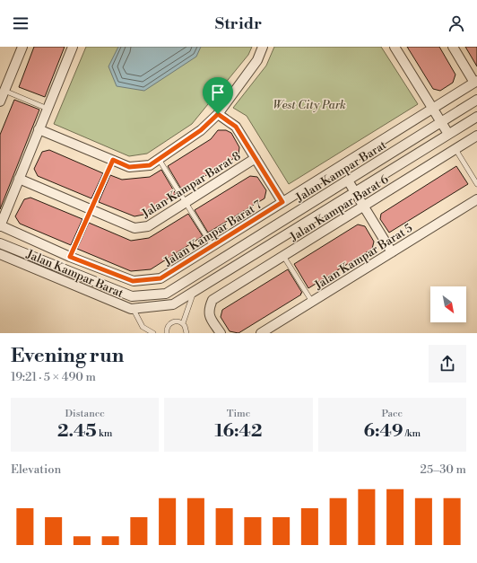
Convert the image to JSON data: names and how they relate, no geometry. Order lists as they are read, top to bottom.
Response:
{
  "streets": {
    "street": [
      "Jalan Kampar Barat",
      "Jalan Kampar Barat 8",
      "Jalan Kampar Barat 6",
      "Jalan Kampar Barat 7",
      "Jalan Kampar Barat 5"
    ]
  },
  "parks": ["West City Park"],
  "north": "bottom right",
  "page": {
    "header": "Stridr",
    "heading": ["Evening run", "19:21 · 5 × 490 m"],
    "stats": [
      ["Distance", "2.45 km"],
      ["Time", "16:42"],
      ["Pace", "6:49 /km"]
    ],
    "chart": ["Elevation", "25–30 m"]
  }
}
